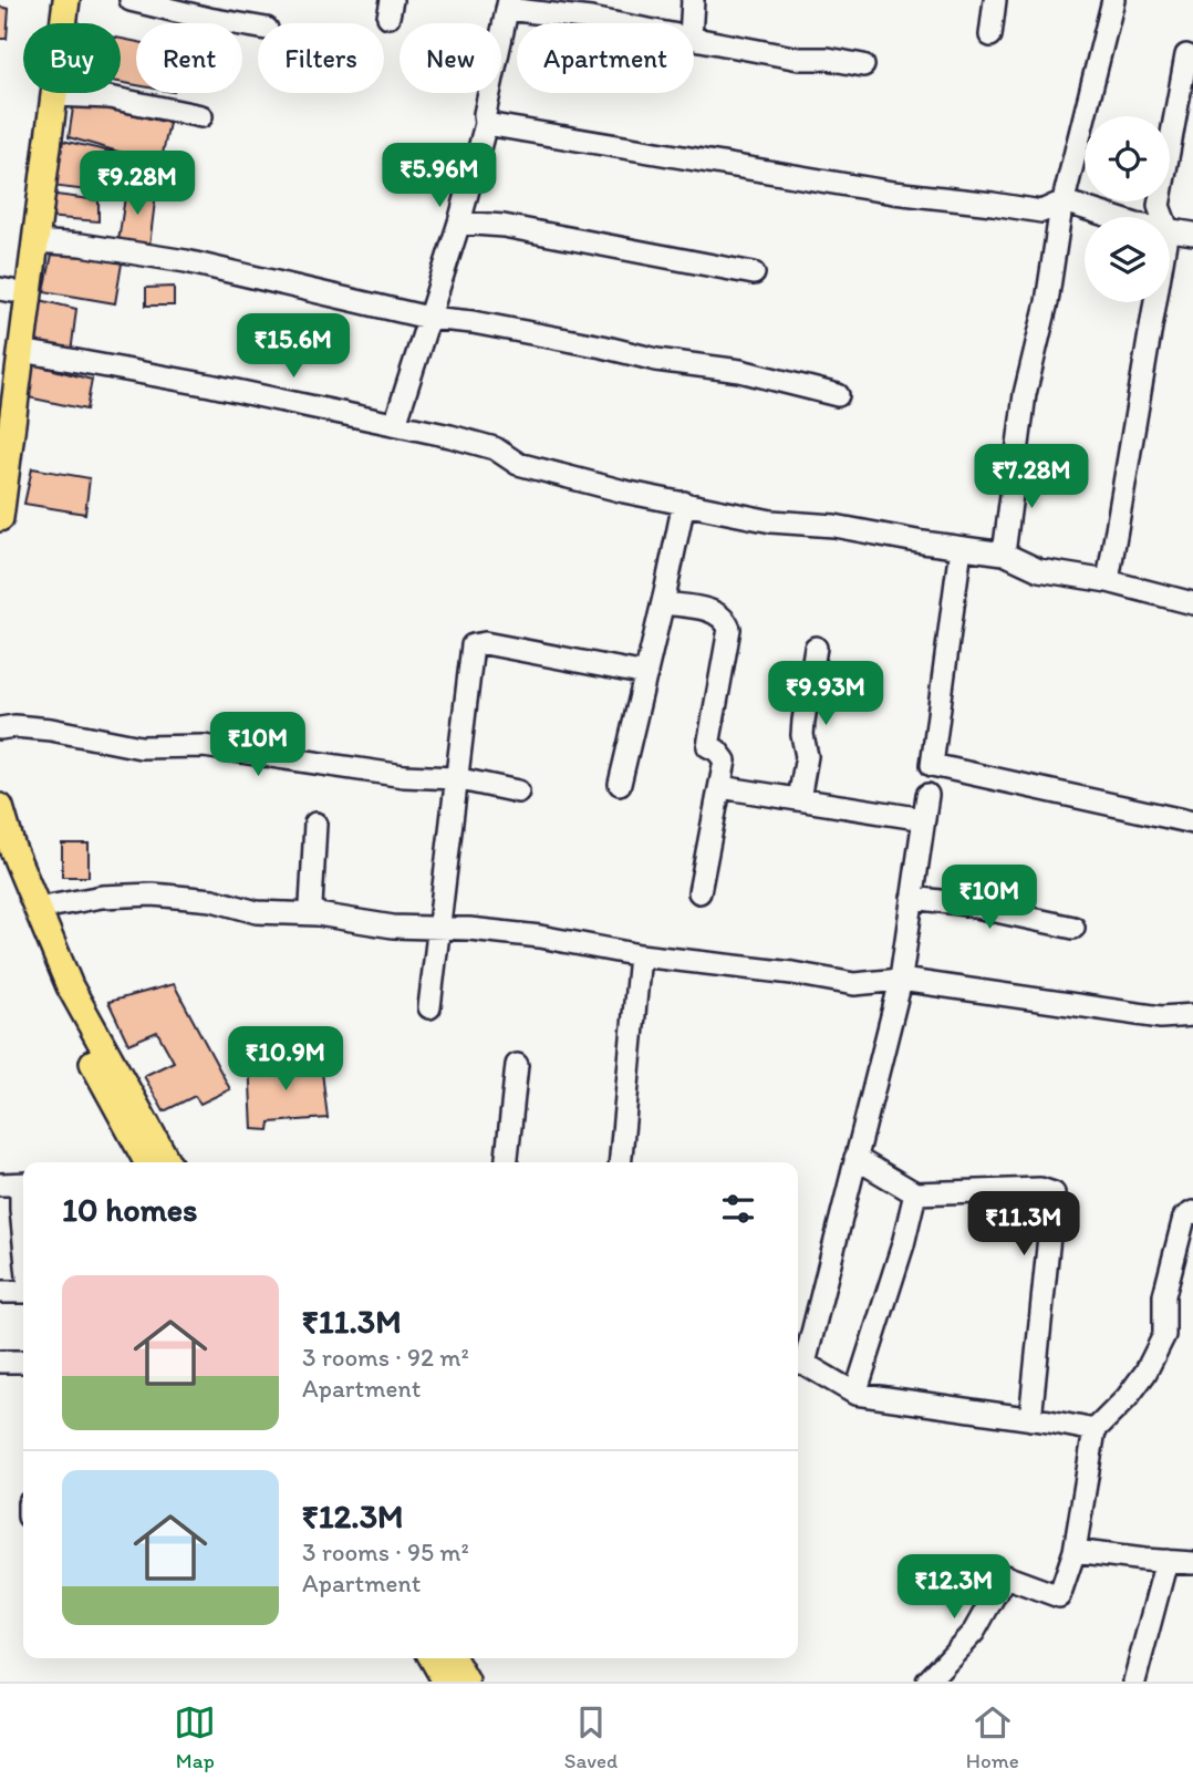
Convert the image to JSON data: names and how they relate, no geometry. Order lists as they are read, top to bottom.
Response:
{
  "page": {
    "chip": [
      "Buy",
      "Rent",
      "Filters",
      "New",
      "Apartment"
    ],
    "price": [
      "₹5.96M",
      "₹9.28M",
      "₹15.6M",
      "₹7.28M",
      "₹9.93M",
      "₹10M",
      "₹10M",
      "₹10.9M",
      "₹11.3M",
      "₹12.3M"
    ],
    "heading": "10 homes",
    "list": [
      {
        "name": "₹11.3M",
        "note": "3 rooms · 92 m² · Apartment"
      },
      {
        "name": "₹12.3M",
        "note": "3 rooms · 95 m² · Apartment"
      }
    ],
    "tabs": ["Map", "Saved", "Home"]
  }
}
